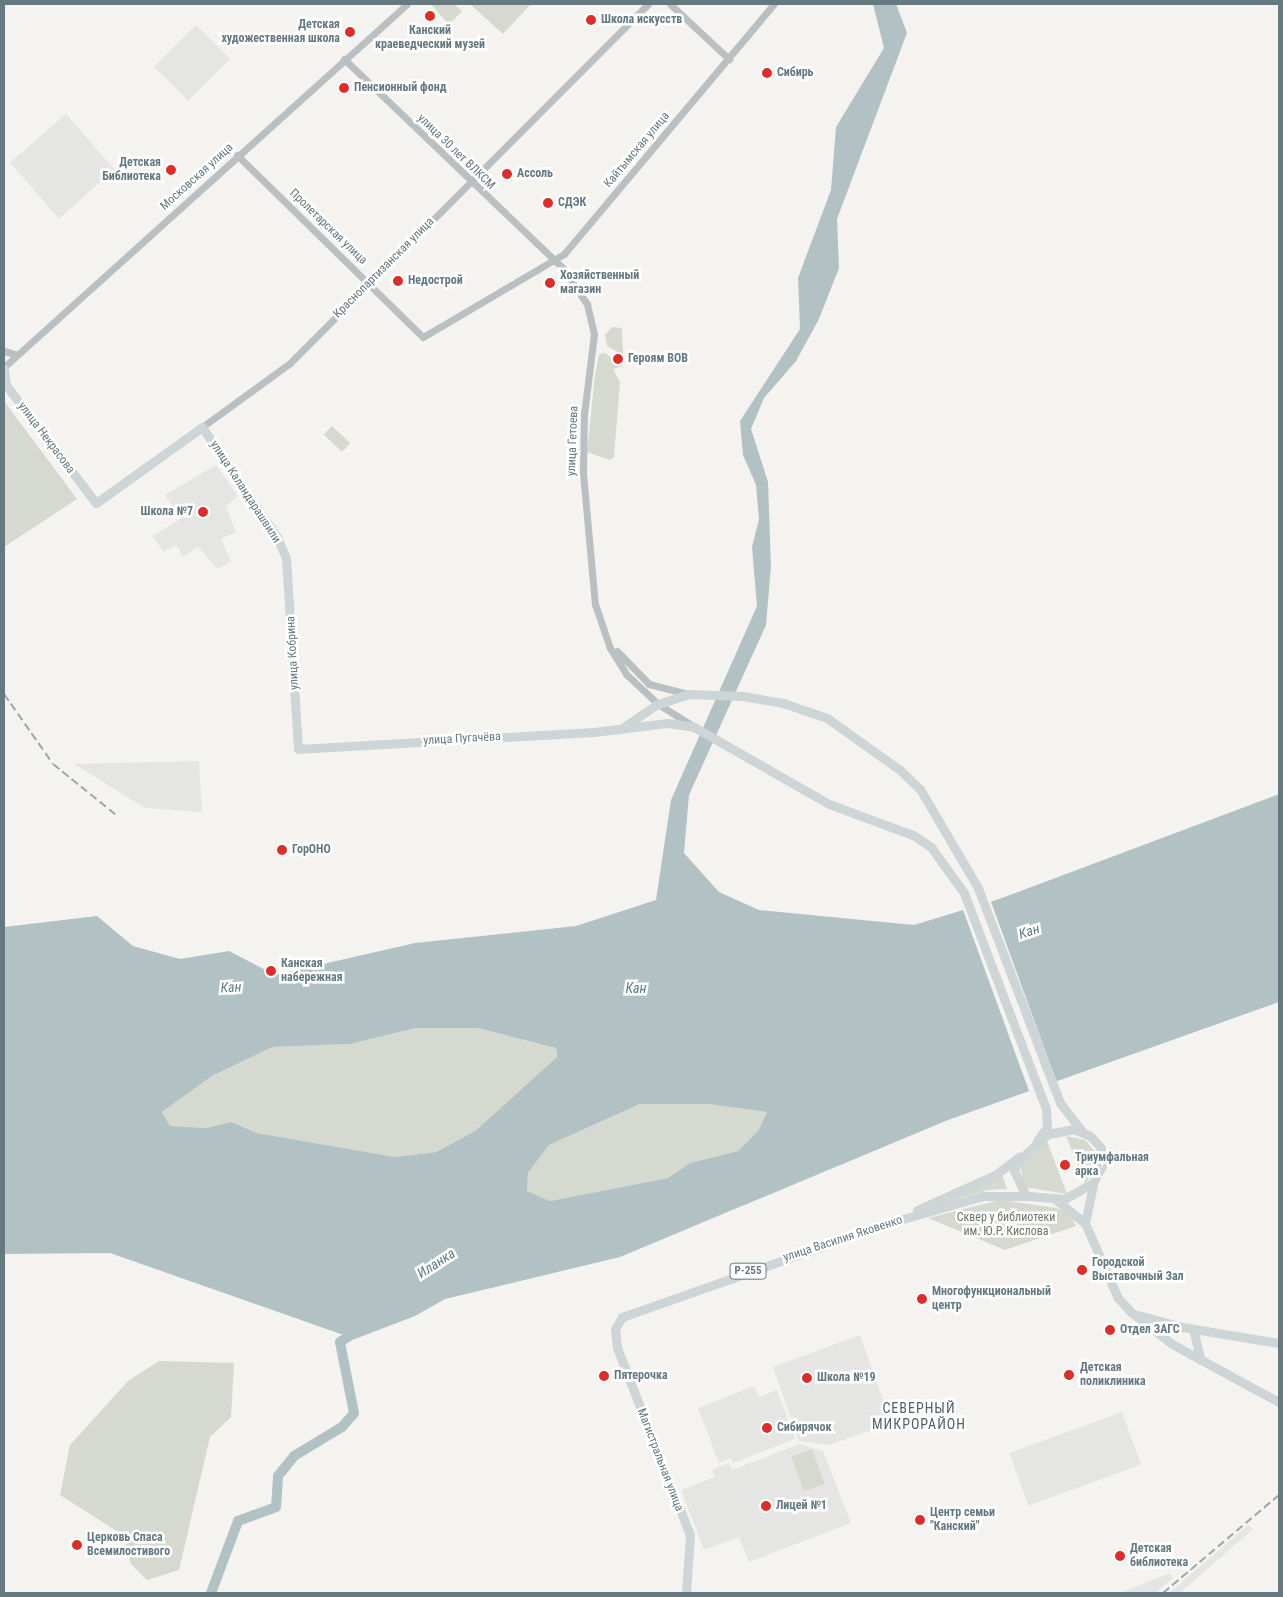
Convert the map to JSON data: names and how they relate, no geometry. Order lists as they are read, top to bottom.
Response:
{
  "streets": {
    "main road": [
      "Краснопартизанская улица",
      "улица Некрасова",
      "улица Каландарашвили",
      "улица Кобрина",
      "улица Пугачёва",
      "улица Василия Яковенко",
      "Р-255",
      "Магистральная улица"
    ],
    "street": [
      "Кайтымская улица",
      "улица 30 лет ВЛКСМ",
      "Московская улица",
      "Пролетарская улица",
      "улица Гетоева"
    ]
  },
  "crossings": [
    ["Кайтымская улица", "улица 30 лет ВЛКСМ"],
    ["Кайтымская улица", "Пролетарская улица"],
    ["Кайтымская улица", "улица Гетоева"],
    ["улица 30 лет ВЛКСМ", "Московская улица"],
    ["улица 30 лет ВЛКСМ", "Краснопартизанская улица"],
    ["улица 30 лет ВЛКСМ", "улица Гетоева"],
    ["Московская улица", "Пролетарская улица"],
    ["Московская улица", "улица Некрасова"],
    ["Пролетарская улица", "Краснопартизанская улица"],
    ["Краснопартизанская улица", "улица Некрасова"],
    ["Краснопартизанская улица", "улица Каландарашвили"],
    ["улица Каландарашвили", "улица Кобрина"],
    ["улица Кобрина", "улица Пугачёва"],
    ["улица Пугачёва", "Р-255"],
    ["улица Василия Яковенко", "Р-255"],
    ["улица Василия Яковенко", "Магистральная улица"]
  ],
  "districts": ["СЕВЕРНЫЙ МИКРОРАЙОН"],
  "water": ["Кан", "Иланка"],
  "parks": ["Сквер у библиотеки им. Ю.Р. Кислова"],
  "places": [
    "Канский краеведческий музей",
    "Школа искусств",
    "Детская художественная школа",
    "Сибирь",
    "Пенсионный фонд",
    "Детская Библиотека",
    "Ассоль",
    "СДЭК",
    "Недострой",
    "Хозяйственный магазин",
    "Героям ВОВ",
    "Школа №7",
    "ГорОНО",
    "Канская набережная",
    "Триумфальная арка",
    "Городской Выставочный Зал",
    "Многофункциональный центр",
    "Отдел ЗАГС",
    "Детская поликлиника",
    "Пятерочка",
    "Школа №19",
    "Сибирячок",
    "Лицей №1",
    "Центр семьи \"Канский\"",
    "Церковь Спаса Всемилостивого",
    "Детская библиотека"
  ]
}
